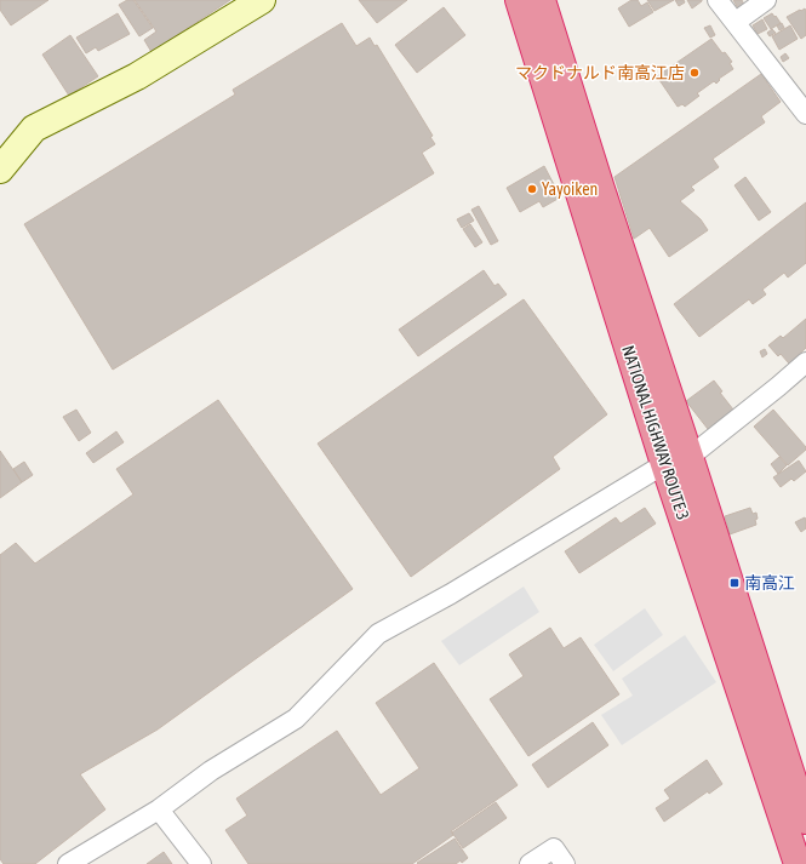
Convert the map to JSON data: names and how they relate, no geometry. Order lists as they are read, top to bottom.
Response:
{
  "streets": {
    "highway": ["NATIONAL HIGHWAY ROUTE 3"]
  },
  "places": {
    "other": ["マクドナルド南高江店", "Yayoiken"],
    "transit": ["南高江"]
  }
}
